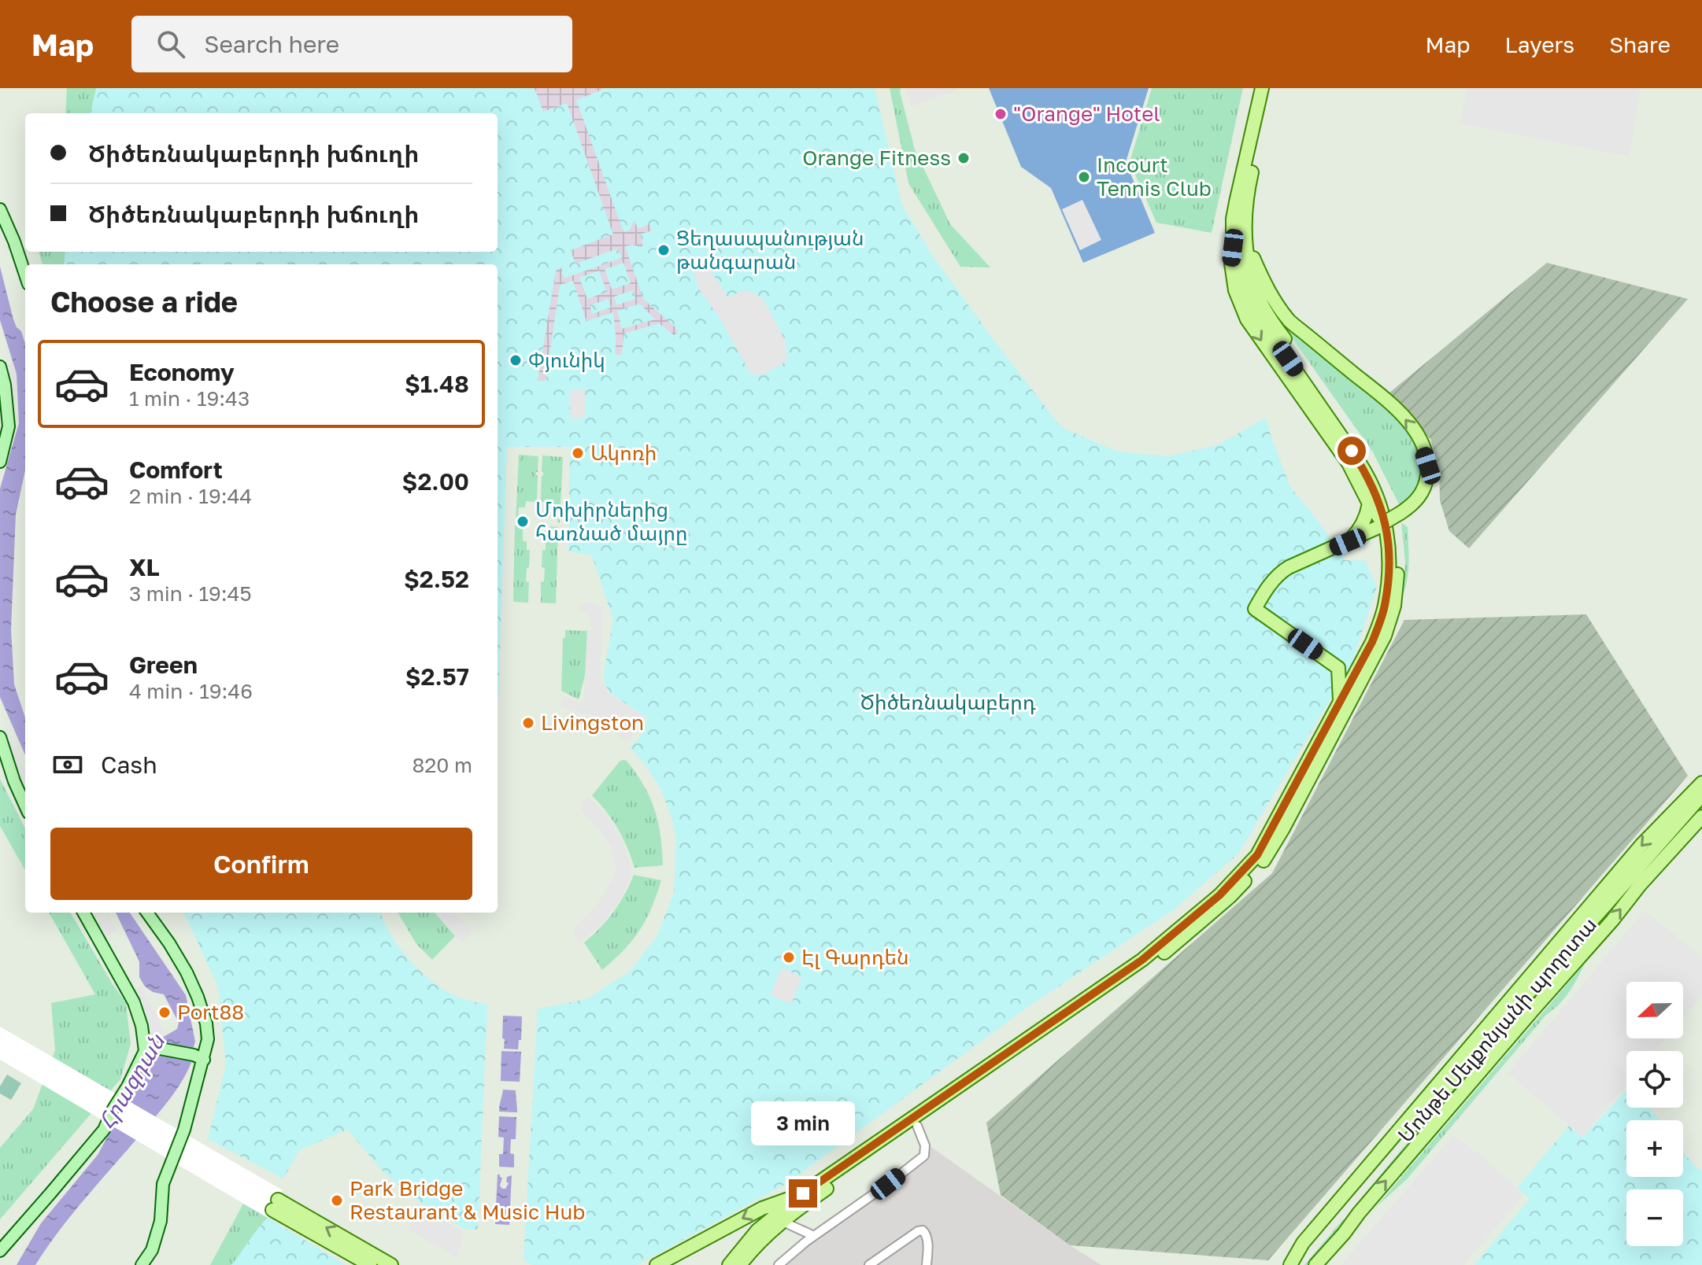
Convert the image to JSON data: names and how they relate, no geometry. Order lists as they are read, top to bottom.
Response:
{
  "streets": {
    "main road": ["Մոնթե Մելքոնյանի պողոտա"]
  },
  "water": ["Հրազդան"],
  "parks": ["Ծիծեռնակաբերդ"],
  "places": [
    "\"Orange\" Hotel",
    "Orange Fitness",
    "Incourt Tennis Club",
    "Ցեղասպանության թանգարան",
    "Փյունիկ",
    "Ակոռի",
    "Մոխիրներից հառնած մայրը",
    "Livingston",
    "Էլ Գարդեն",
    "Port88",
    "Park Bridge Restaurant & Music Hub"
  ],
  "north": "left",
  "page": {
    "header": "Map",
    "search": "Search here",
    "nav": ["Map", "Layers", "Share"],
    "banner": ["Ծիծեռնակաբերդի խճուղի", "Ծիծեռնակաբերդի խճուղի"],
    "heading": "Choose a ride",
    "list": [
      {
        "name": "Economy",
        "note": "1 min · 19:43",
        "value": "$1.48"
      },
      {
        "name": "Comfort",
        "note": "2 min · 19:44",
        "value": "$2.00"
      },
      {
        "name": "XL",
        "note": "3 min · 19:45",
        "value": "$2.52"
      },
      {
        "name": "Green",
        "note": "4 min · 19:46",
        "value": "$2.57"
      }
    ],
    "pay": ["Cash", "820 m"],
    "buttons": "Confirm",
    "map_buttons": ["+", "−"],
    "bubble": "3 min"
  }
}
